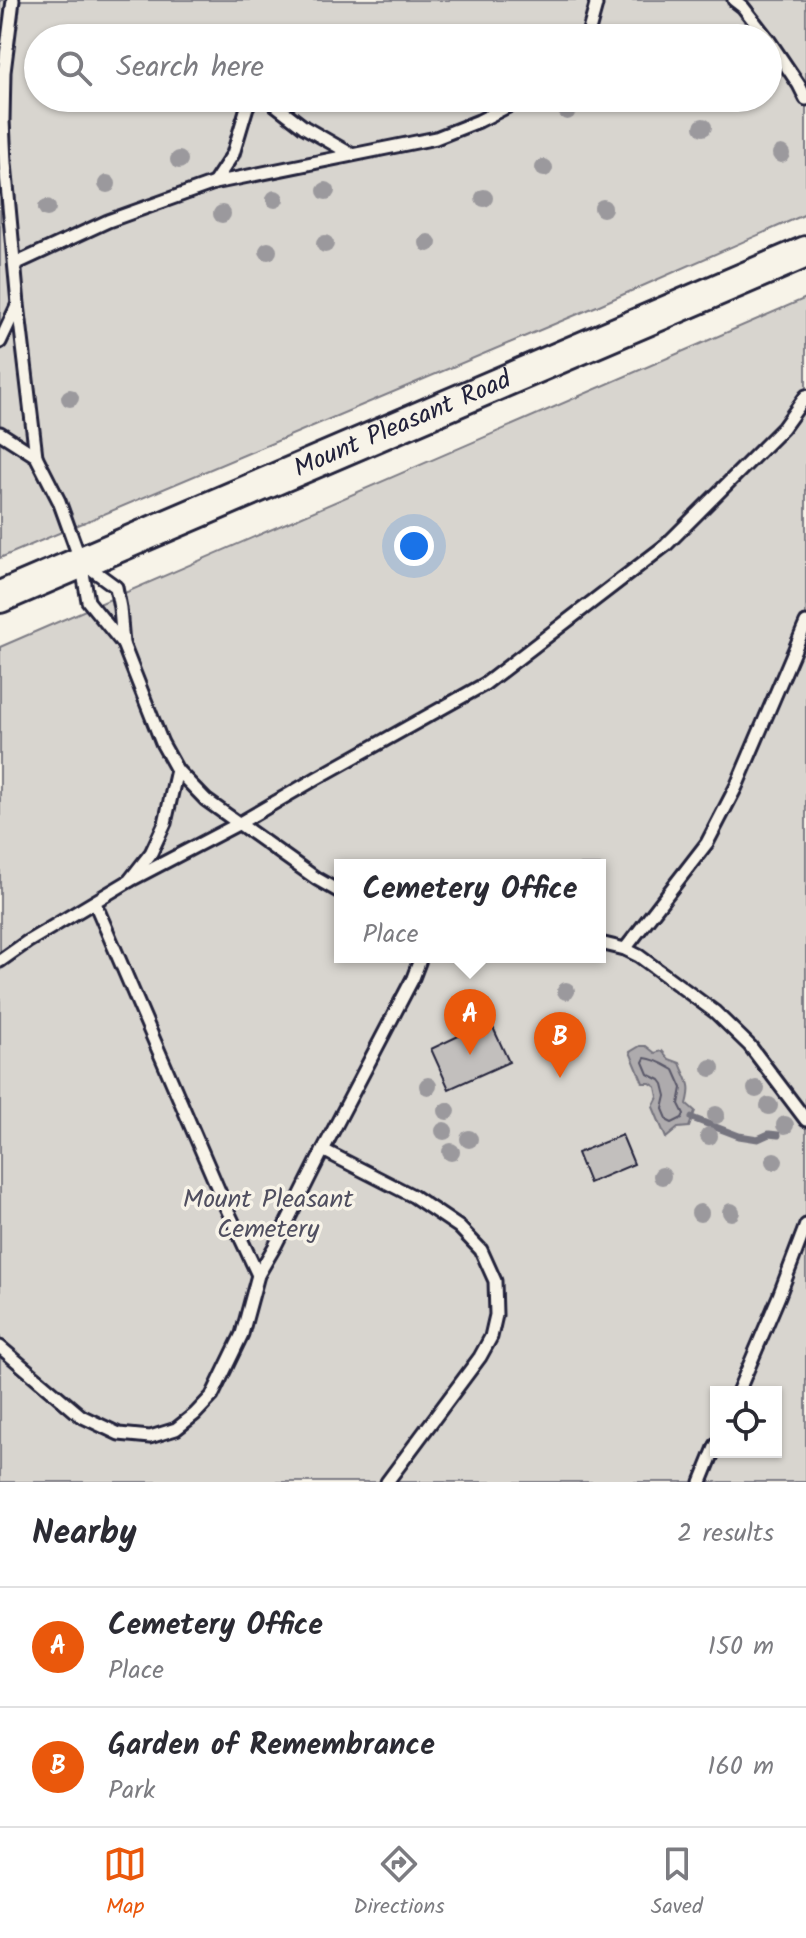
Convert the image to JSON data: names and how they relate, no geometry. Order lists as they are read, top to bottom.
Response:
{
  "streets": {
    "main road": ["Mount Pleasant Road"]
  },
  "parks": ["Mount Pleasant Cemetery"],
  "page": {
    "search": "Search here",
    "popup": ["Cemetery Office", "Place"],
    "pins": ["A", "B"],
    "heading": ["Nearby", "2 results"],
    "list": [
      {
        "mark": "A",
        "name": "Cemetery Office",
        "note": "Place",
        "value": "150 m"
      },
      {
        "mark": "B",
        "name": "Garden of Remembrance",
        "note": "Park",
        "value": "160 m"
      }
    ],
    "nav": ["Map", "Directions", "Saved"]
  }
}
